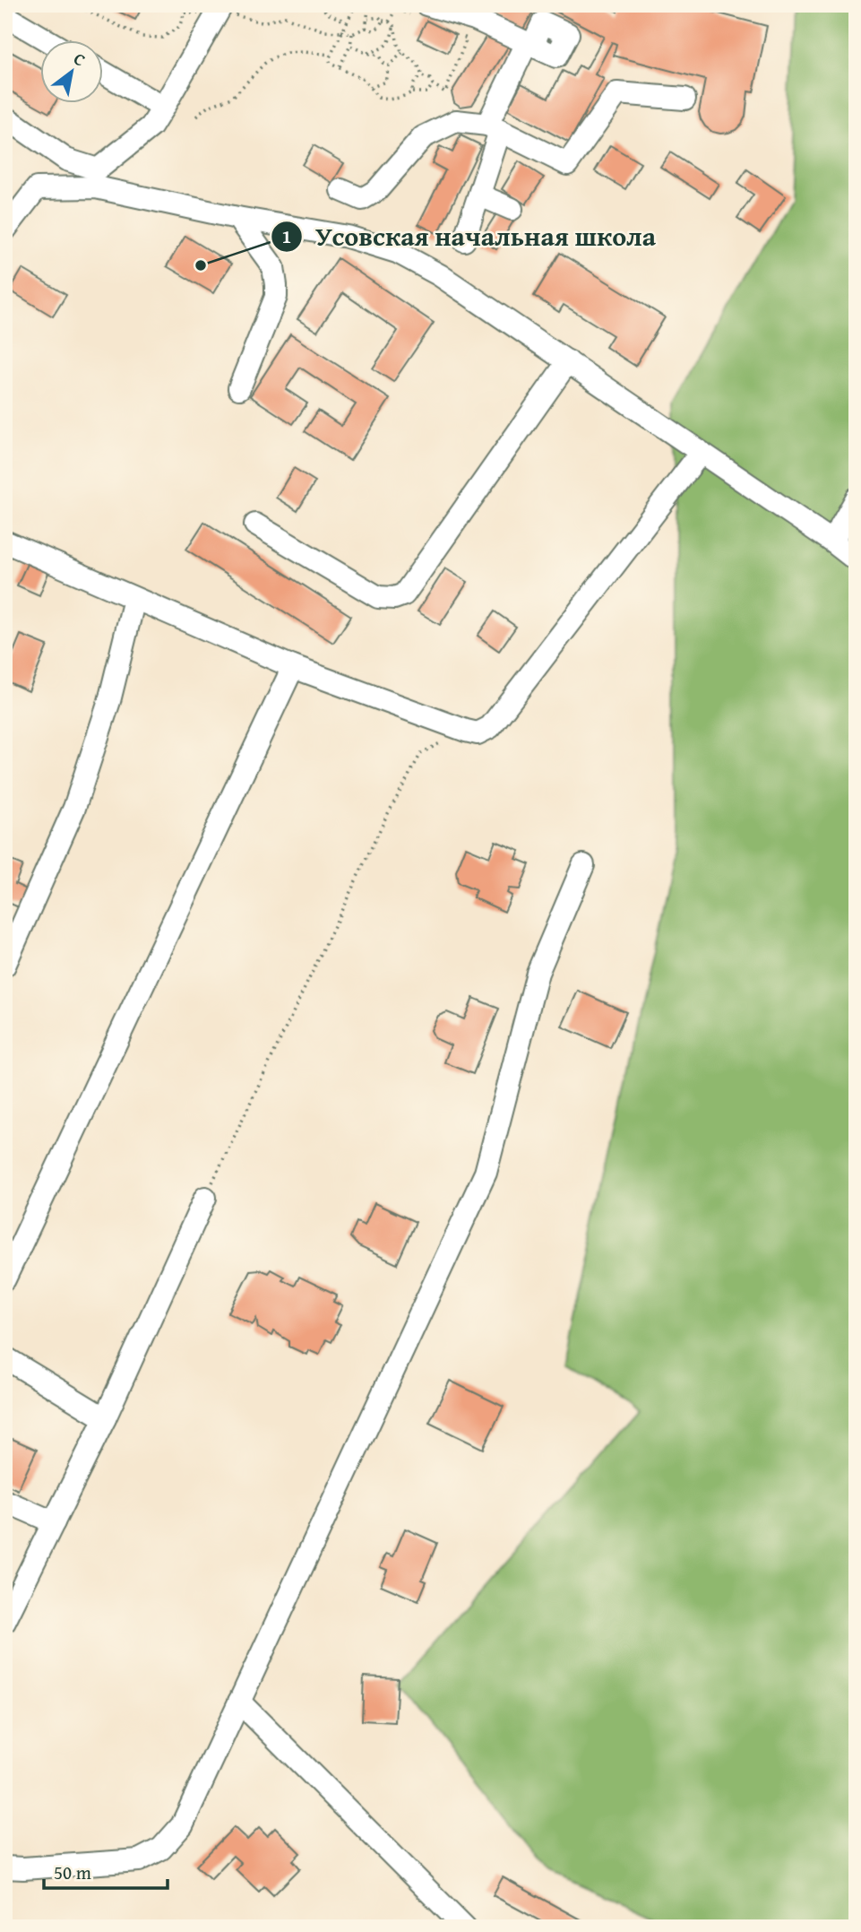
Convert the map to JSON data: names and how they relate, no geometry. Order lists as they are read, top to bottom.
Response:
{
  "places": ["Усовская начальная школа"],
  "scale_bar": "50 m",
  "north": "top right"
}
